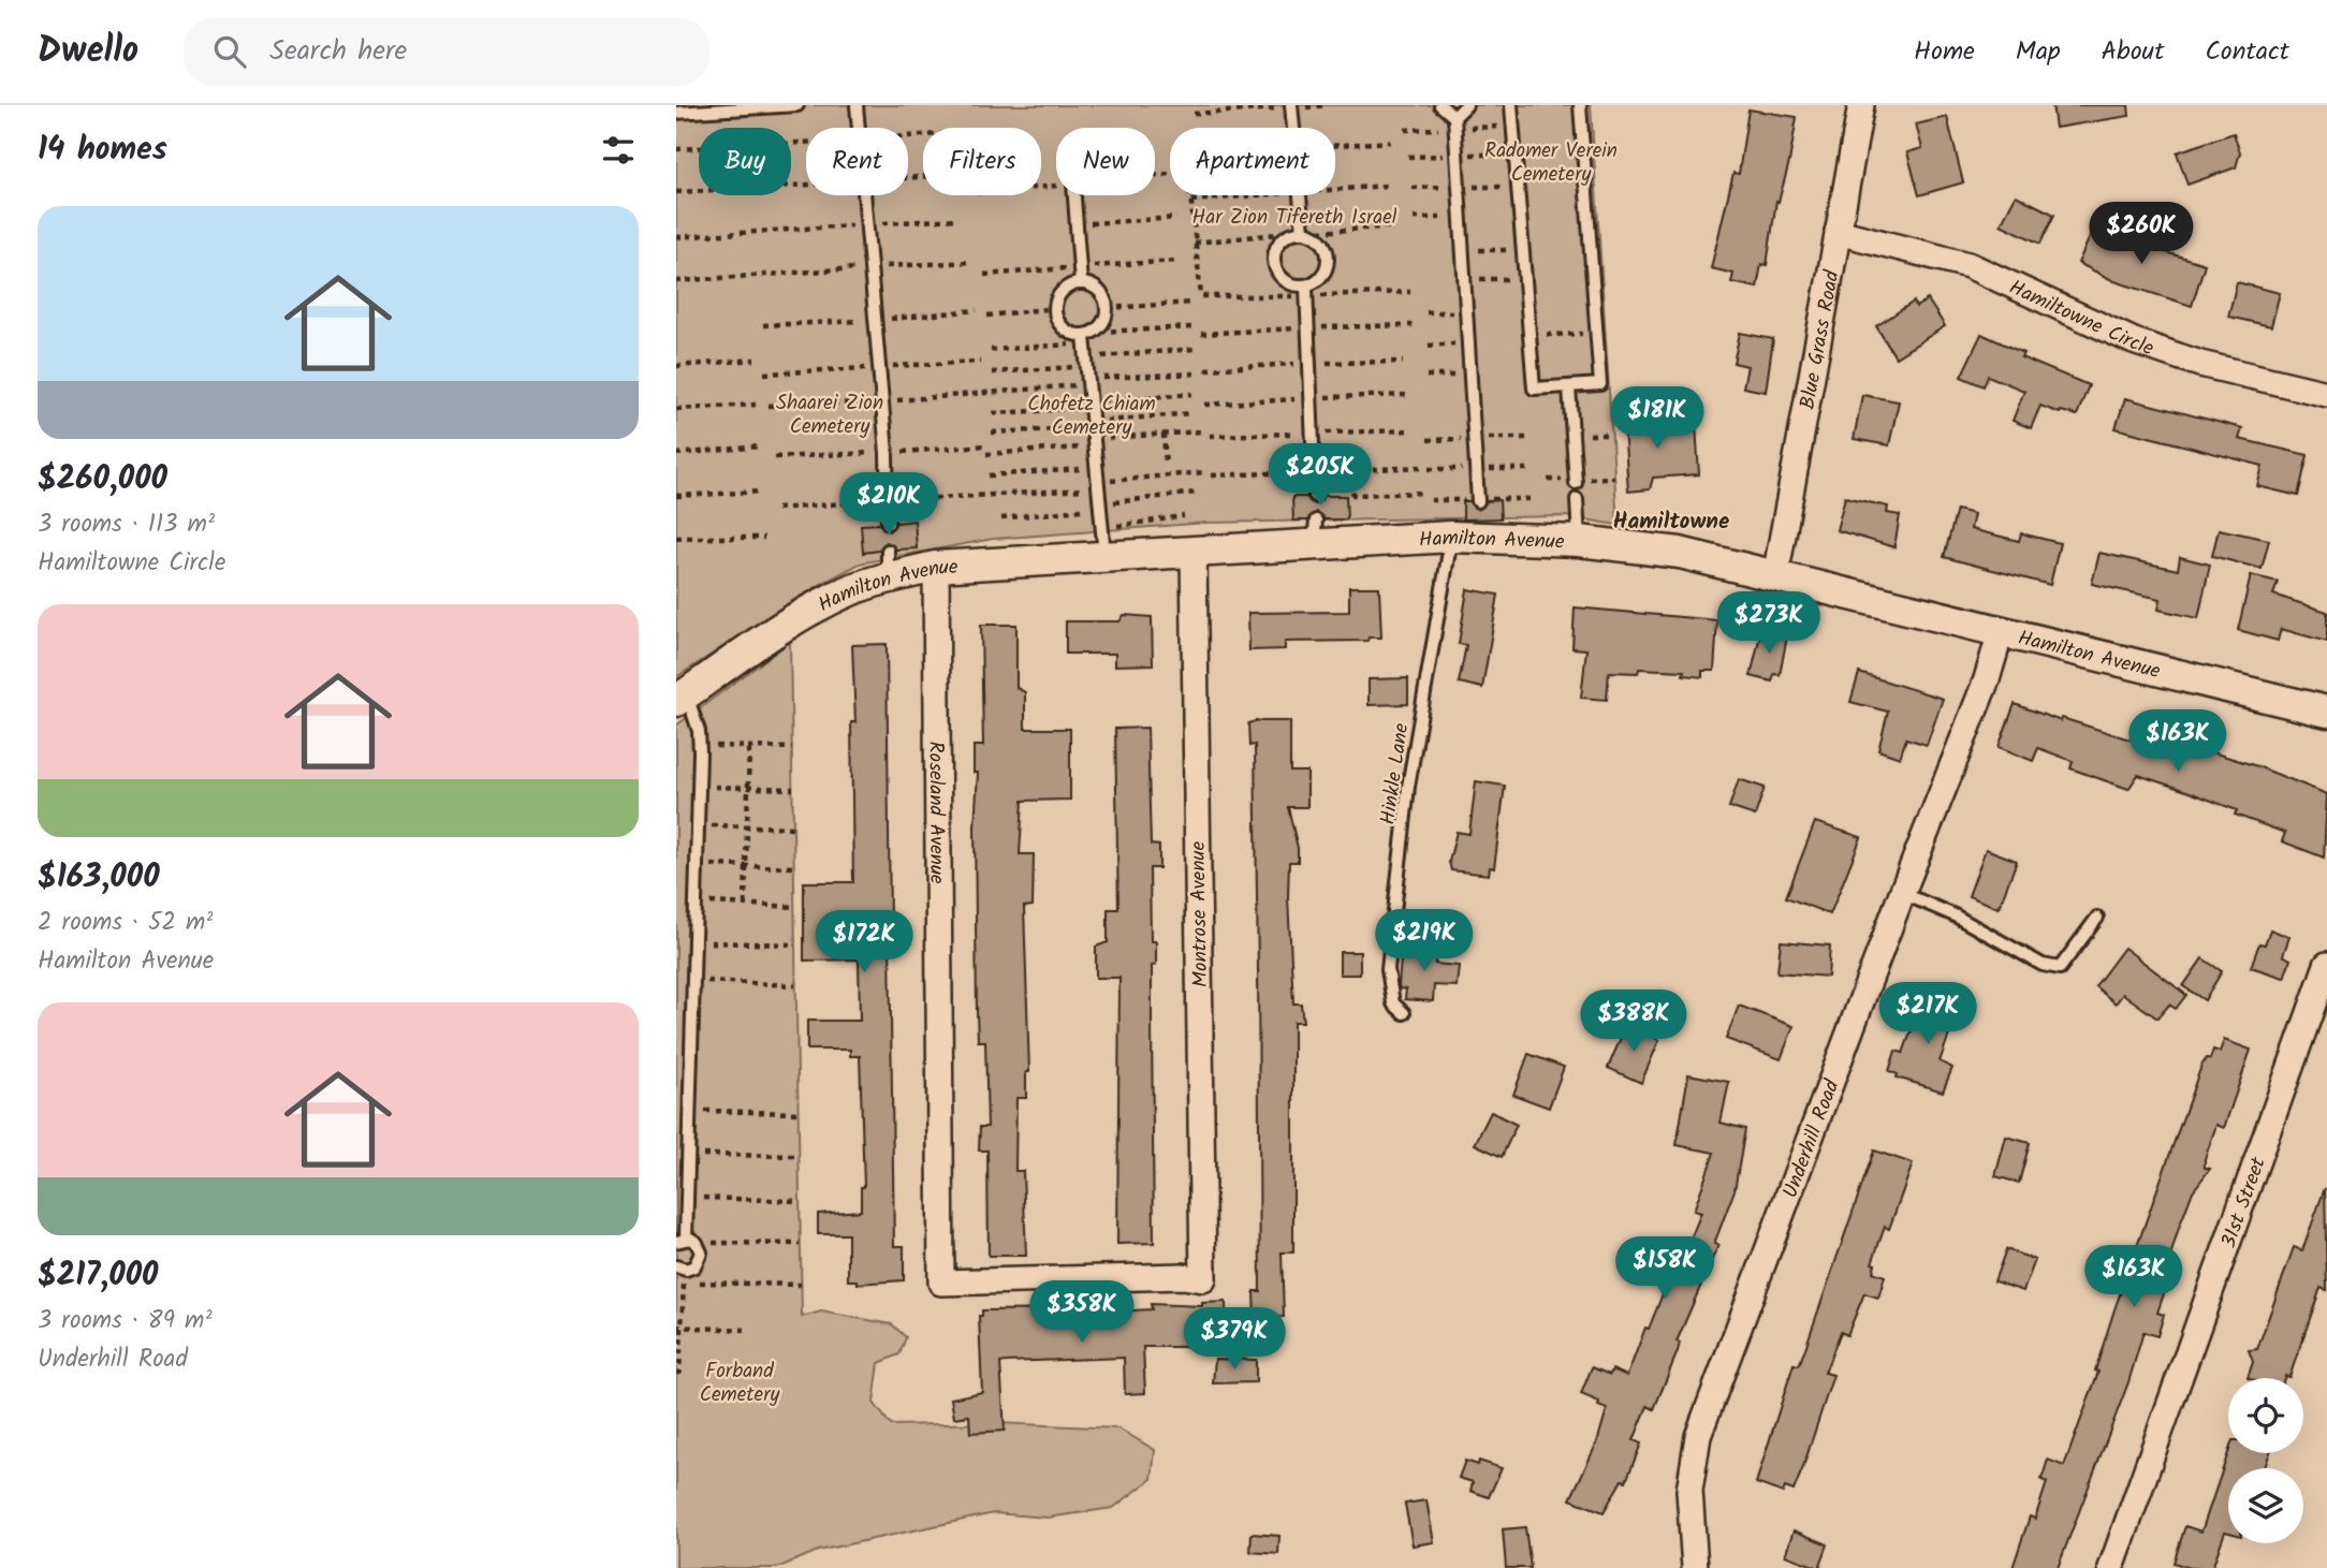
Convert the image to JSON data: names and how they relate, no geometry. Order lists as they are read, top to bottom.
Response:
{
  "streets": {
    "street": [
      "Hamiltowne Circle",
      "Blue Grass Road",
      "Hamilton Avenue",
      "Roseland Avenue",
      "Montrose Avenue",
      "Underhill Road",
      "31st Street"
    ],
    "lane": ["Hinkle Lane"]
  },
  "crossings": [
    ["Hamiltowne Circle", "Blue Grass Road"],
    ["Blue Grass Road", "Hamilton Avenue"],
    ["Hamilton Avenue", "Hinkle Lane"],
    ["Hamilton Avenue", "Roseland Avenue"],
    ["Hamilton Avenue", "Montrose Avenue"],
    ["Hamilton Avenue", "Underhill Road"],
    ["Roseland Avenue", "Montrose Avenue"]
  ],
  "districts": ["Hamiltowne"],
  "parks": [
    "Radomer Verein Cemetery",
    "Har Zion Tifereth Israel",
    "Shaarei Zion Cemetery",
    "Chofetz Chiam Cemetery",
    "Forband Cemetery"
  ],
  "page": {
    "header": "Dwello",
    "search": "Search here",
    "nav": [
      "Home",
      "Map",
      "About",
      "Contact"
    ],
    "heading": "14 homes",
    "chip": [
      "Buy",
      "Rent",
      "Filters",
      "New",
      "Apartment"
    ],
    "list": [
      {
        "name": "$260,000",
        "note": "3 rooms · 113 m² · Hamiltowne Circle"
      },
      {
        "name": "$163,000",
        "note": "2 rooms · 52 m² · Hamilton Avenue"
      },
      {
        "name": "$217,000",
        "note": "3 rooms · 89 m² · Underhill Road"
      }
    ],
    "price": [
      "$260K",
      "$181K",
      "$205K",
      "$210K",
      "$273K",
      "$163K",
      "$219K",
      "$172K",
      "$217K",
      "$388K",
      "$158K",
      "$163K",
      "$358K",
      "$379K"
    ]
  }
}
